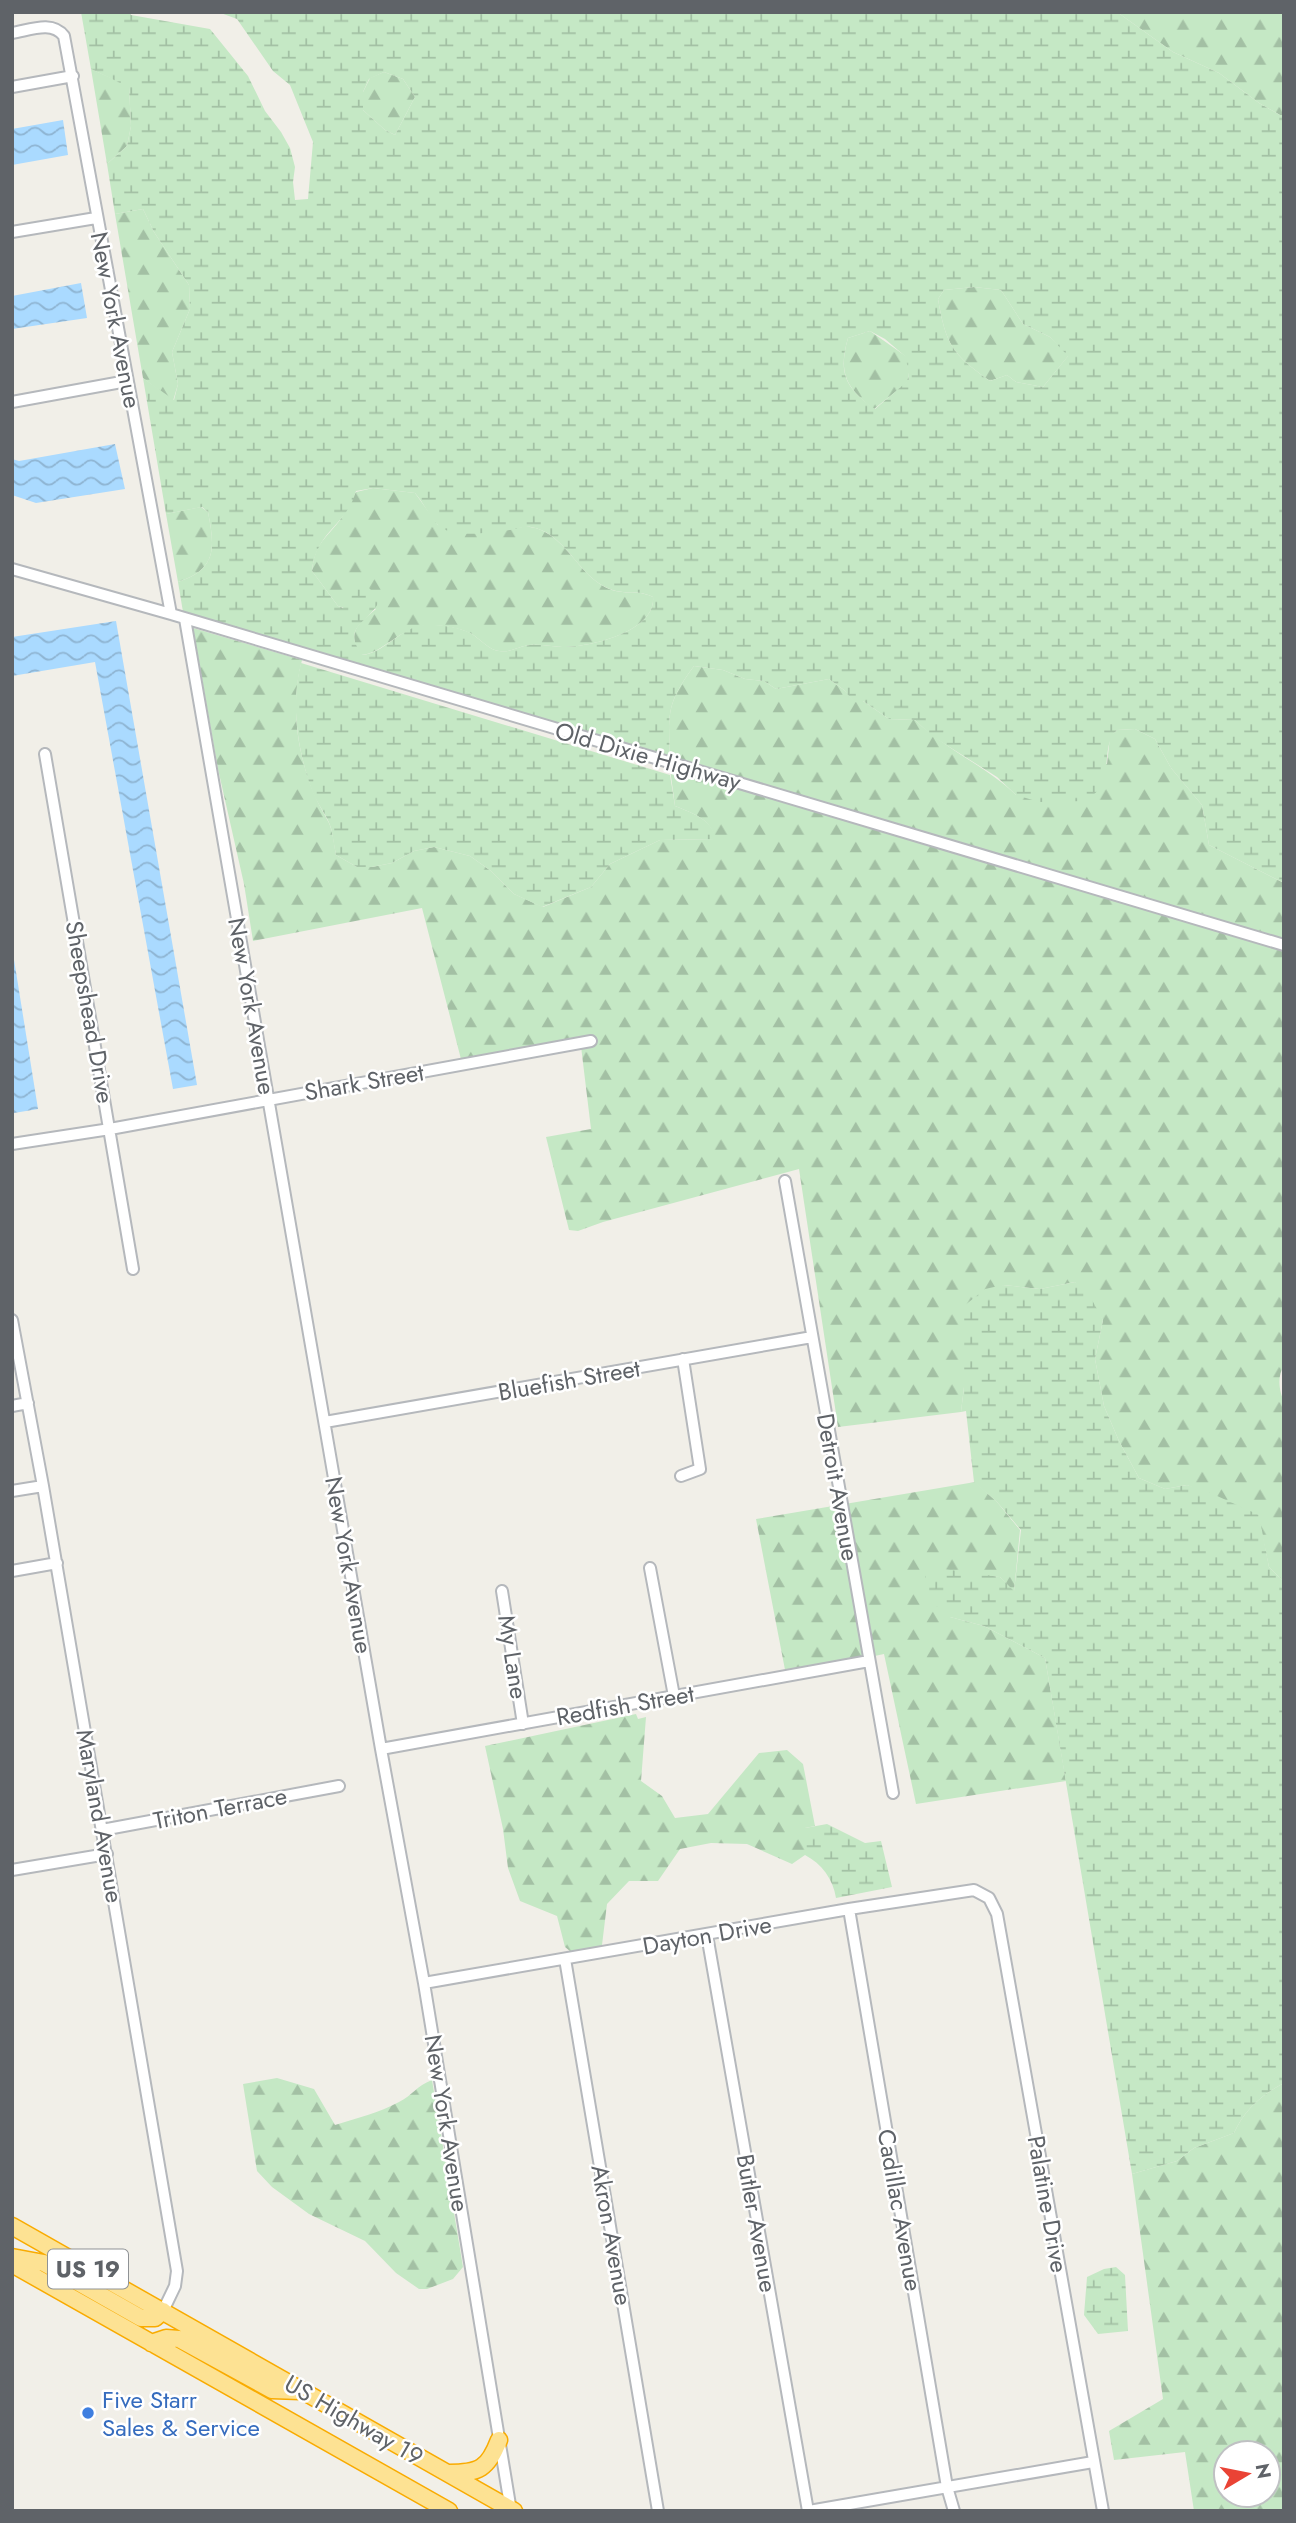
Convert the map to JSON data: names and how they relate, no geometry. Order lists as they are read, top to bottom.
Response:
{
  "streets": {
    "highway": ["US 19", "US Highway 19"],
    "street": [
      "New York Avenue",
      "Old Dixie Highway",
      "Sheepshead Drive",
      "Shark Street",
      "Bluefish Street",
      "Detroit Avenue",
      "My Lane",
      "Redfish Street",
      "Triton Terrace",
      "Maryland Avenue",
      "Dayton Drive",
      "Palatine Drive",
      "Cadillac Avenue",
      "Butler Avenue",
      "Akron Avenue"
    ]
  },
  "crossings": [
    ["New York Avenue", "Old Dixie Highway"],
    ["New York Avenue", "Shark Street"],
    ["New York Avenue", "Bluefish Street"],
    ["New York Avenue", "Redfish Street"],
    ["New York Avenue", "Dayton Drive"],
    ["New York Avenue", "US Highway 19"],
    ["Sheepshead Drive", "Shark Street"],
    ["Bluefish Street", "Detroit Avenue"],
    ["Detroit Avenue", "Redfish Street"],
    ["My Lane", "Redfish Street"],
    ["Triton Terrace", "Maryland Avenue"],
    ["Maryland Avenue", "US Highway 19"],
    ["Dayton Drive", "Palatine Drive"],
    ["Dayton Drive", "Cadillac Avenue"],
    ["Dayton Drive", "Butler Avenue"],
    ["Dayton Drive", "Akron Avenue"]
  ],
  "places": ["Five Starr Sales & Service"],
  "north": "right"
}
